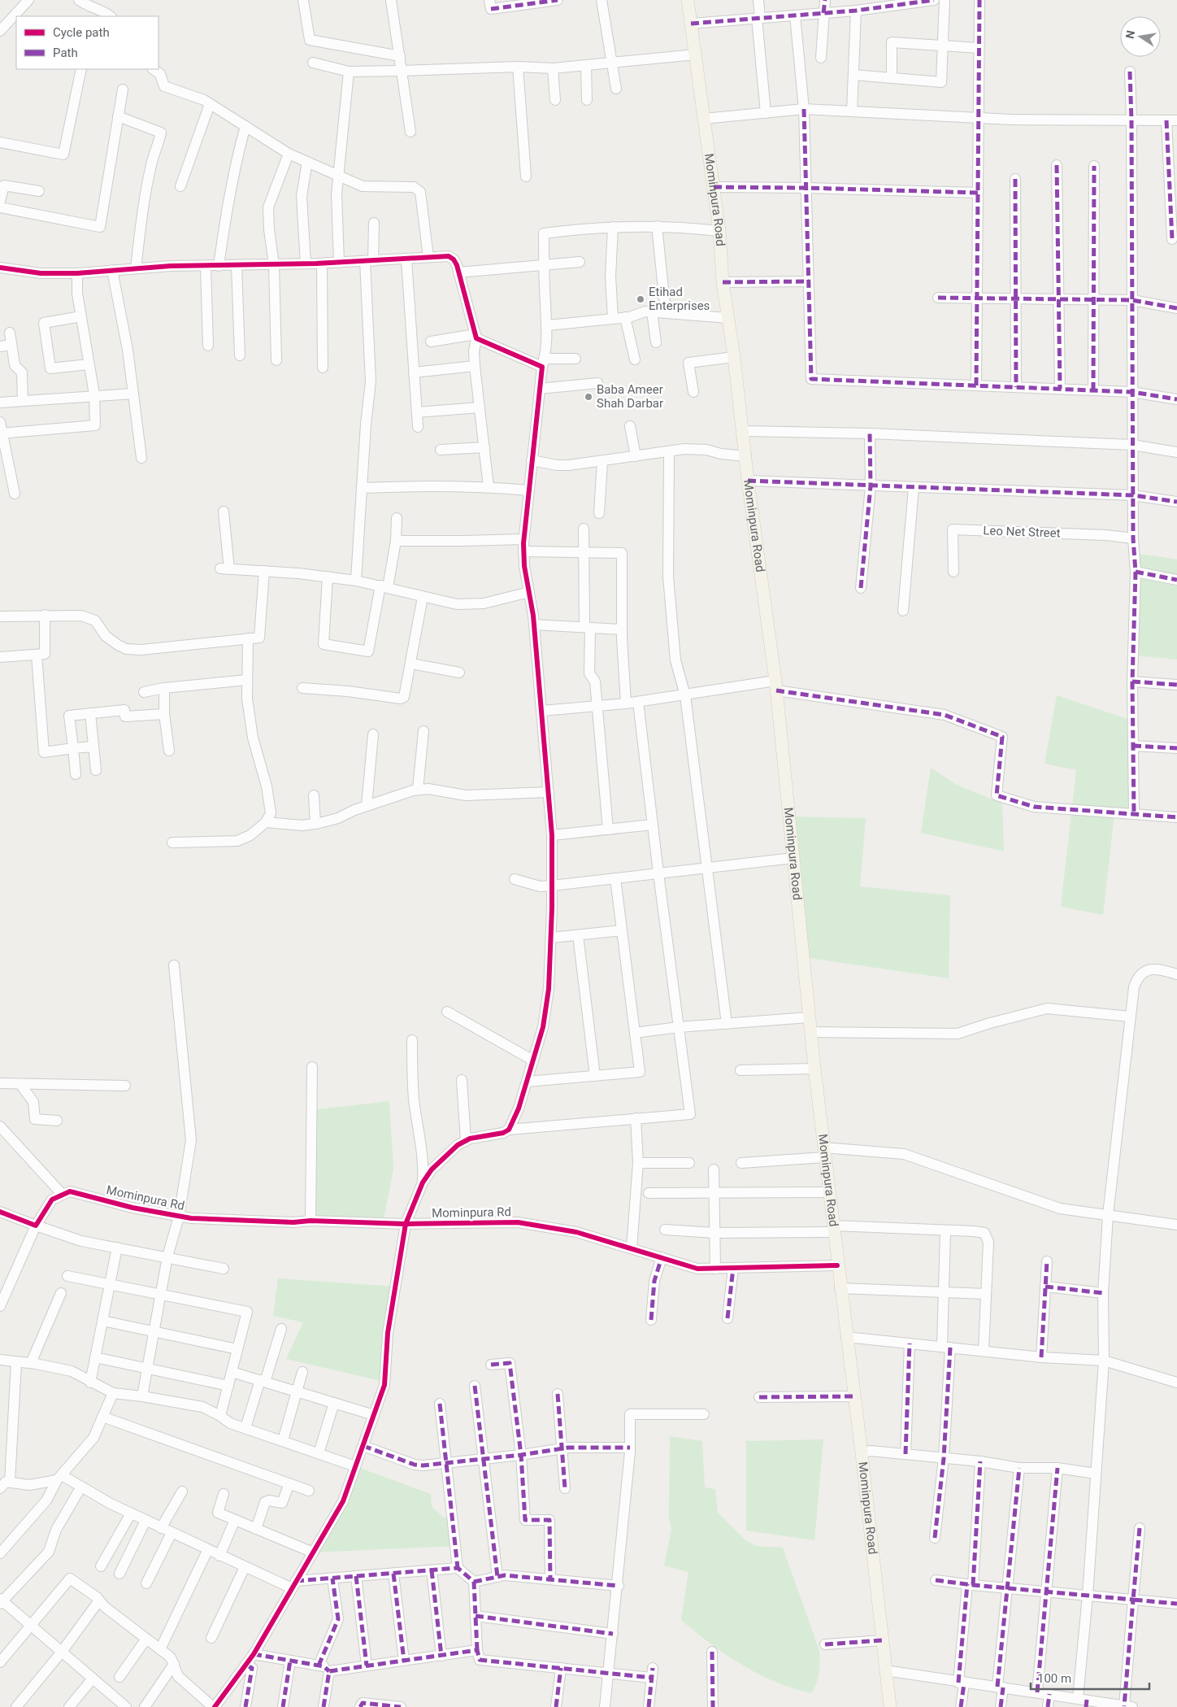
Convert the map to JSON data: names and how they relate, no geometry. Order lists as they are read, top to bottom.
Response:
{
  "streets": {
    "main road": ["Mominpura Road"],
    "street": ["Leo Net Street", "Mominpura Rd"]
  },
  "crossings": [
    ["Mominpura Road", "Mominpura Rd"]
  ],
  "places": ["Etihad Enterprises", "Baba Ameer Shah Darbar"],
  "legend": ["Cycle path", "Path"],
  "scale_bar": "100 m",
  "north": "left"
}
